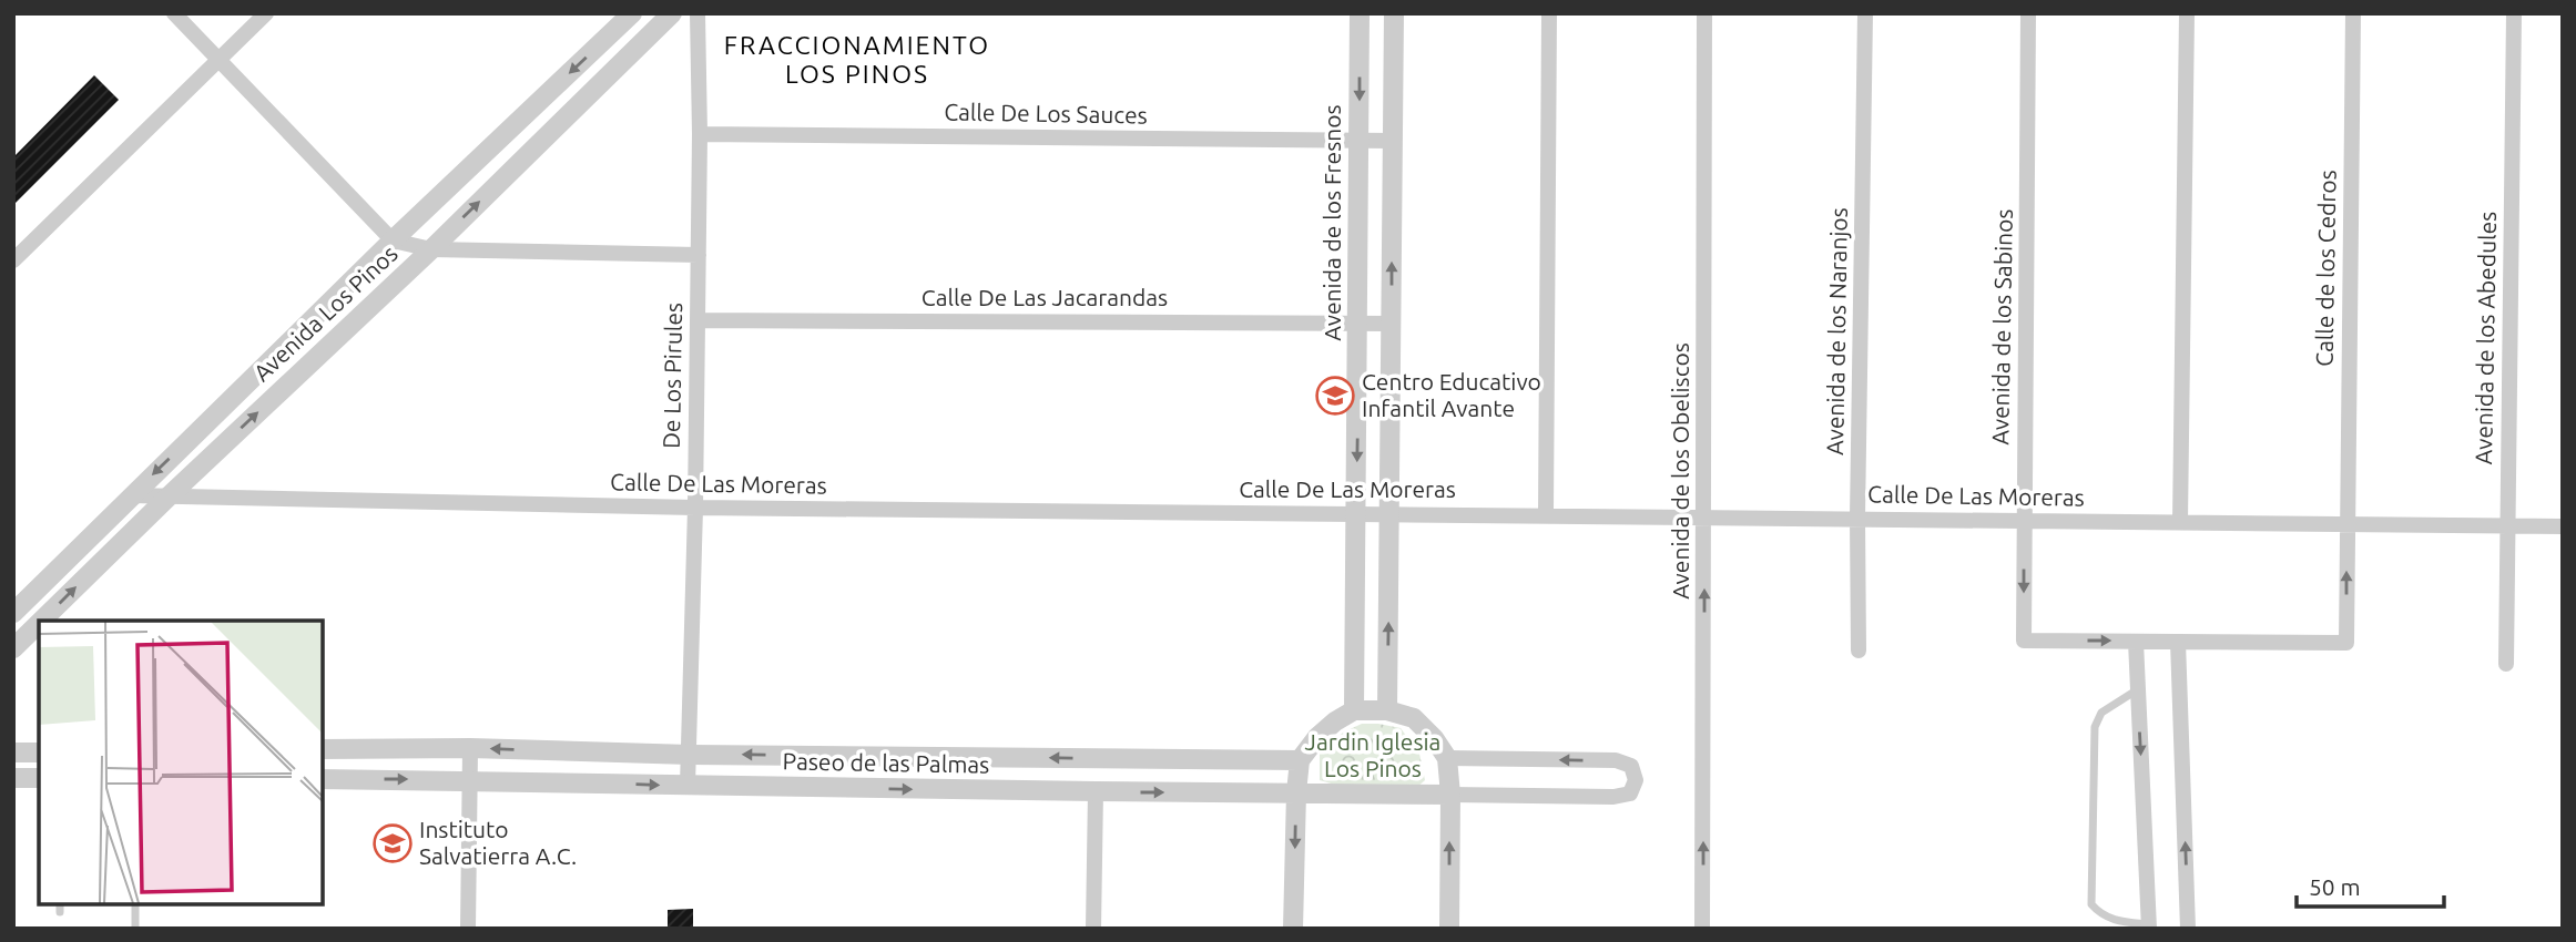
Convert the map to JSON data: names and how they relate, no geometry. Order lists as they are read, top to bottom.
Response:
{
  "streets": {
    "street": [
      "Calle De Los Sauces",
      "Avenida de los Fresnos",
      "Calle de los Cedros",
      "Calle De Las Jacarandas",
      "Avenida Los Pinos",
      "Avenida de los Sabinos",
      "Avenida de los Naranjos",
      "Avenida de los Abedules",
      "De Los Pirules",
      "Avenida de los Obeliscos",
      "Calle De Las Moreras",
      "Paseo de las Palmas"
    ]
  },
  "crossings": [
    ["Calle De Los Sauces", "Avenida de los Fresnos"],
    ["Calle De Los Sauces", "De Los Pirules"],
    ["Avenida de los Fresnos", "Calle De Las Jacarandas"],
    ["Avenida de los Fresnos", "Calle De Las Moreras"],
    ["Calle de los Cedros", "Calle De Las Moreras"],
    ["Calle De Las Jacarandas", "De Los Pirules"],
    ["Avenida Los Pinos", "Calle De Las Moreras"],
    ["Avenida de los Sabinos", "Calle De Las Moreras"],
    ["Avenida de los Naranjos", "Calle De Las Moreras"],
    ["Avenida de los Abedules", "Calle De Las Moreras"],
    ["De Los Pirules", "Calle De Las Moreras"],
    ["De Los Pirules", "Paseo de las Palmas"],
    ["Avenida de los Obeliscos", "Calle De Las Moreras"]
  ],
  "one_way": ["Avenida de los Obeliscos"],
  "districts": ["FRACCIONAMIENTO LOS PINOS"],
  "parks": ["Jardin Iglesia Los Pinos"],
  "places": {
    "school or university": ["Centro Educativo Infantil Avante", "Instituto Salvatierra A.C."]
  },
  "scale_bar": "50 m"
}
